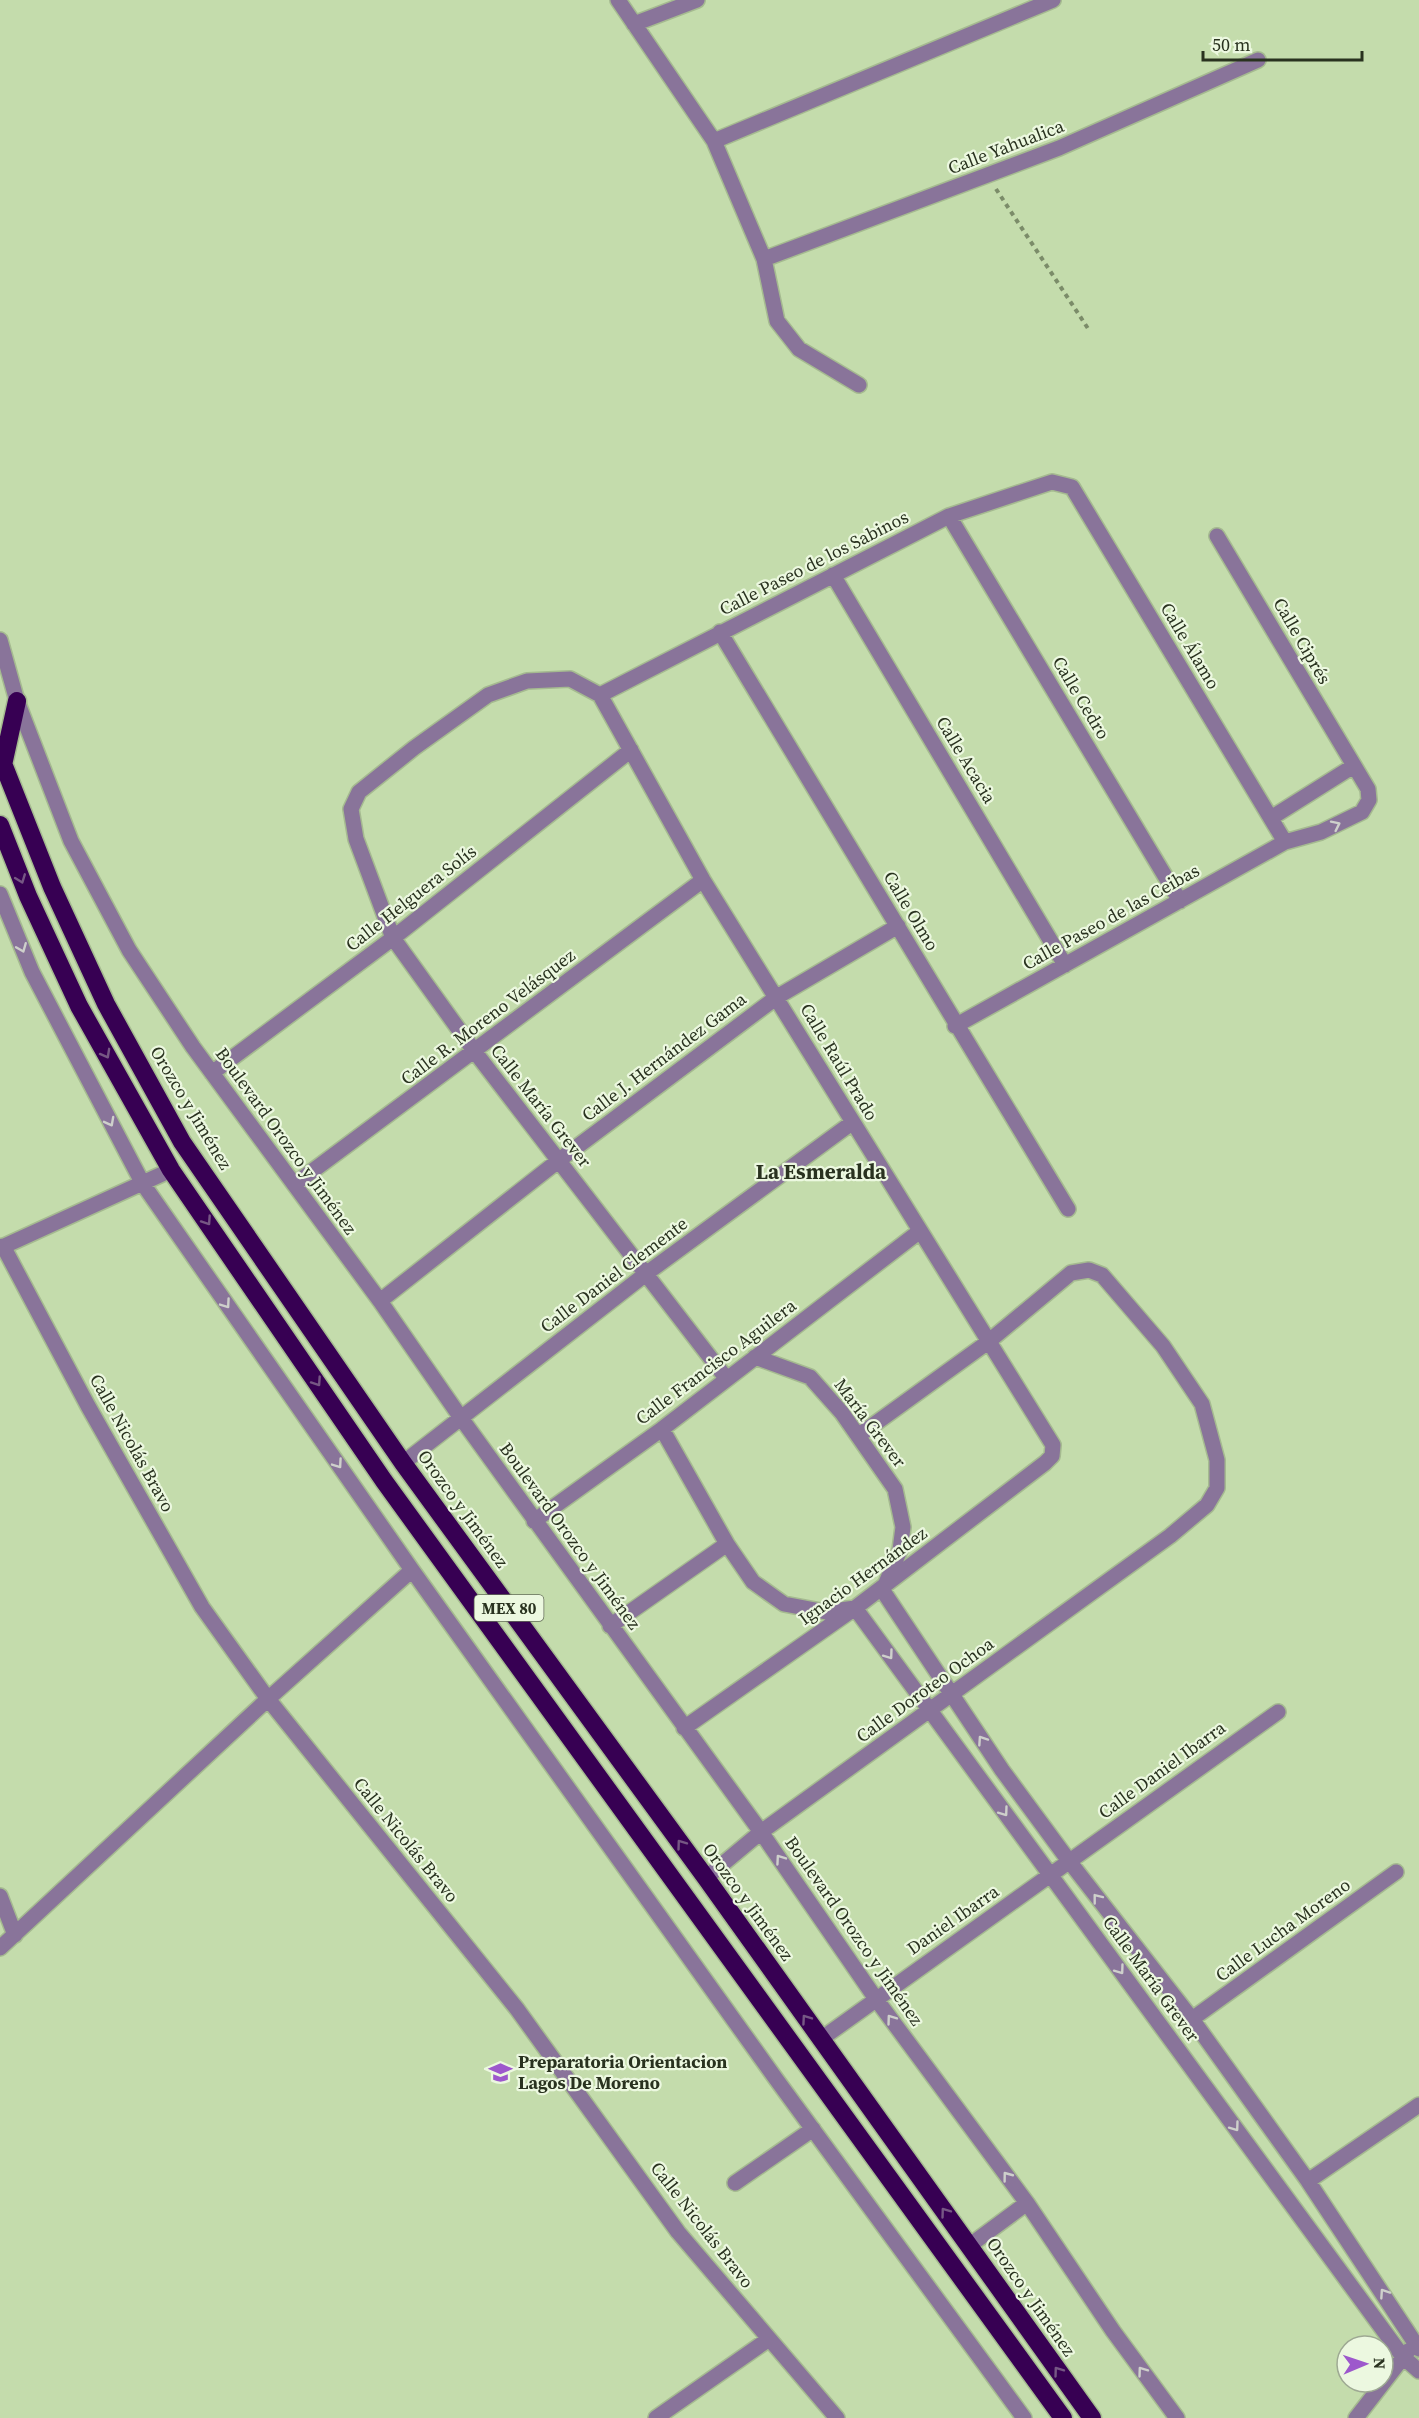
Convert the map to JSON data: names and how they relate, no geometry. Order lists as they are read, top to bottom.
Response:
{
  "streets": {
    "highway": ["Orozco y Jiménez", "MEX 80"],
    "street": [
      "Calle Yahualica",
      "Calle Paseo de los Sabinos",
      "Calle Ciprés",
      "Calle Álamo",
      "Calle Cedro",
      "Calle Acacia",
      "Calle Helguera Solís",
      "Calle Olmo",
      "Calle Paseo de las Ceibas",
      "Calle R. Moreno Velásquez",
      "Calle J. Hernández Gama",
      "Calle Raúl Prado",
      "Calle María Grever",
      "Boulevard Orozco y Jiménez",
      "Calle Daniel Clemente",
      "Calle Francisco Aguilera",
      "María Grever",
      "Calle Nicolás Bravo",
      "Ignacio Hernández",
      "Calle Doroteo Ochoa",
      "Calle Daniel Ibarra",
      "Daniel Ibarra",
      "Calle Lucha Moreno"
    ]
  },
  "crossings": [
    ["Calle Paseo de los Sabinos", "Calle Álamo"],
    ["Calle Paseo de los Sabinos", "Calle Cedro"],
    ["Calle Paseo de los Sabinos", "Calle Acacia"],
    ["Calle Paseo de los Sabinos", "Calle Olmo"],
    ["Calle Paseo de los Sabinos", "Calle Raúl Prado"],
    ["Calle Paseo de los Sabinos", "Calle María Grever"],
    ["Calle Ciprés", "Calle Álamo"],
    ["Calle Ciprés", "Calle Paseo de las Ceibas"],
    ["Calle Álamo", "Calle Paseo de las Ceibas"],
    ["Calle Cedro", "Calle Paseo de las Ceibas"],
    ["Calle Acacia", "Calle Paseo de las Ceibas"],
    ["Calle Helguera Solís", "Calle Raúl Prado"],
    ["Calle Helguera Solís", "Calle María Grever"],
    ["Calle Helguera Solís", "Boulevard Orozco y Jiménez"],
    ["Calle Olmo", "Calle Paseo de las Ceibas"],
    ["Calle Olmo", "Calle J. Hernández Gama"],
    ["Calle R. Moreno Velásquez", "Calle Raúl Prado"],
    ["Calle R. Moreno Velásquez", "Calle María Grever"],
    ["Calle R. Moreno Velásquez", "Boulevard Orozco y Jiménez"],
    ["Calle J. Hernández Gama", "Calle Raúl Prado"],
    ["Calle J. Hernández Gama", "Calle María Grever"],
    ["Calle J. Hernández Gama", "Boulevard Orozco y Jiménez"],
    ["Calle Raúl Prado", "Calle María Grever"],
    ["Calle Raúl Prado", "Calle Daniel Clemente"],
    ["Calle Raúl Prado", "Calle Francisco Aguilera"],
    ["Calle Raúl Prado", "Ignacio Hernández"],
    ["Calle Raúl Prado", "Calle Doroteo Ochoa"],
    ["Calle María Grever", "Calle Daniel Clemente"],
    ["Calle María Grever", "Calle Francisco Aguilera"],
    ["Calle María Grever", "María Grever"],
    ["Calle María Grever", "Ignacio Hernández"],
    ["Calle María Grever", "Calle Doroteo Ochoa"],
    ["Calle María Grever", "Calle Daniel Ibarra"],
    ["Calle María Grever", "Daniel Ibarra"],
    ["Calle María Grever", "Calle Lucha Moreno"],
    ["Orozco y Jiménez", "Calle Daniel Clemente"],
    ["Orozco y Jiménez", "Calle Doroteo Ochoa"],
    ["Orozco y Jiménez", "Daniel Ibarra"],
    ["Boulevard Orozco y Jiménez", "Calle Daniel Clemente"],
    ["Boulevard Orozco y Jiménez", "Calle Francisco Aguilera"],
    ["Boulevard Orozco y Jiménez", "Ignacio Hernández"],
    ["Boulevard Orozco y Jiménez", "Calle Doroteo Ochoa"],
    ["Boulevard Orozco y Jiménez", "Daniel Ibarra"],
    ["Calle Francisco Aguilera", "María Grever"],
    ["María Grever", "Ignacio Hernández"],
    ["María Grever", "Calle Doroteo Ochoa"],
    ["Calle Daniel Ibarra", "Daniel Ibarra"]
  ],
  "districts": ["La Esmeralda"],
  "places": {
    "school or university": ["Preparatoria Orientacion Lagos De Moreno"]
  },
  "scale_bar": "50 m",
  "north": "right"
}
